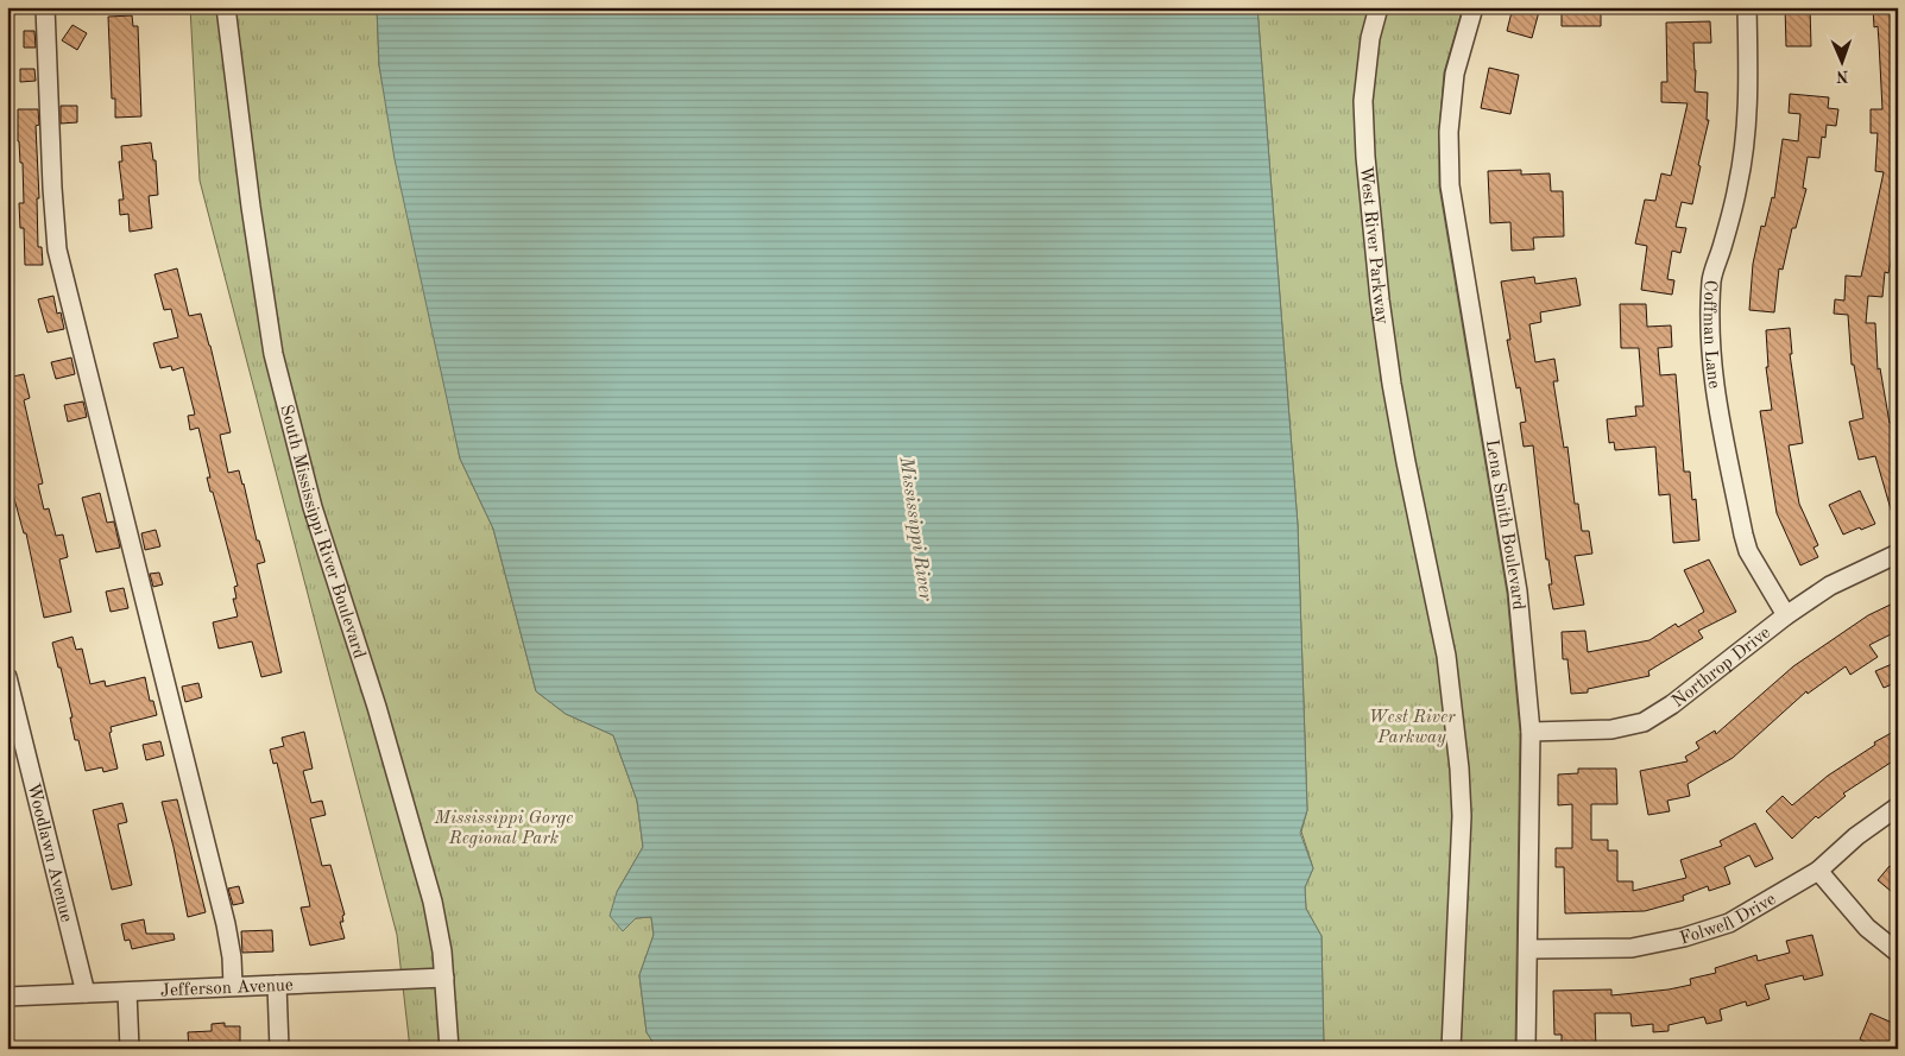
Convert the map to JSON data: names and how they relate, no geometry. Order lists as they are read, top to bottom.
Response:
{
  "streets": {
    "street": [
      "West River Parkway",
      "Coffman Lane",
      "Lena Smith Boulevard",
      "South Mississippi River Boulevard",
      "Northrop Drive",
      "Woodlawn Avenue",
      "Folwell Drive",
      "Jefferson Avenue"
    ]
  },
  "crossings": [
    ["Coffman Lane", "Northrop Drive"],
    ["Lena Smith Boulevard", "Northrop Drive"],
    ["Lena Smith Boulevard", "Folwell Drive"],
    ["South Mississippi River Boulevard", "Jefferson Avenue"],
    ["Woodlawn Avenue", "Jefferson Avenue"]
  ],
  "water": ["Mississippi River"],
  "parks": ["West River Parkway", "Mississippi Gorge Regional Park"],
  "north": "bottom"
}
